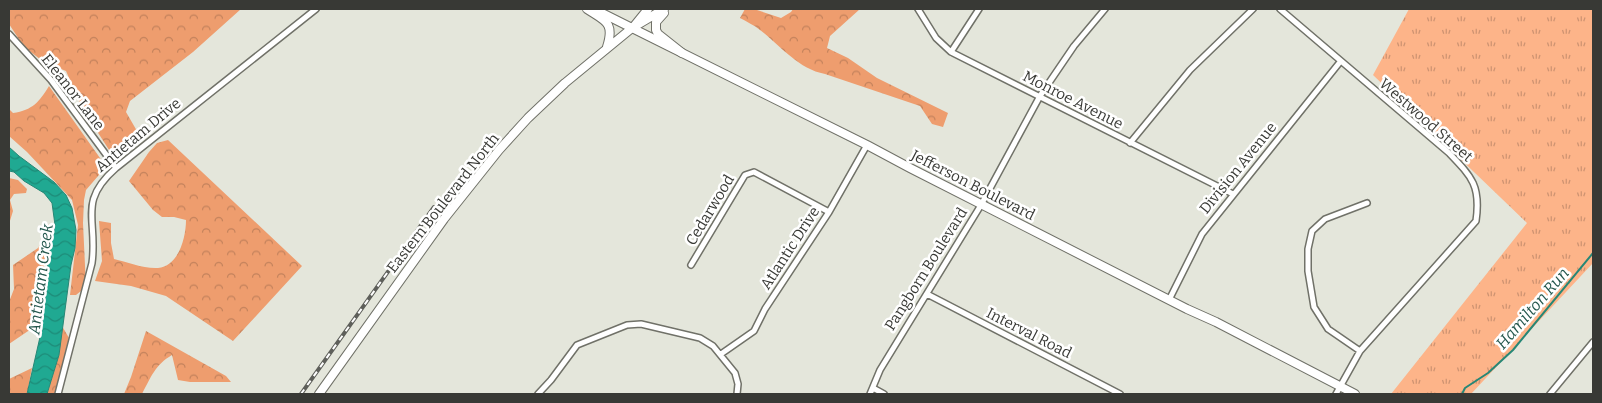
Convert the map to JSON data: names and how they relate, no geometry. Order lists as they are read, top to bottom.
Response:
{
  "streets": {
    "main road": ["Jefferson Boulevard", "Eastern Boulevard North"],
    "street": [
      "Eleanor Lane",
      "Monroe Avenue",
      "Westwood Street",
      "Antietam Drive",
      "Division Avenue",
      "Cedarwood",
      "Atlantic Drive",
      "Pangborn Boulevard",
      "Interval Road"
    ]
  },
  "crossings": [
    ["Eleanor Lane", "Antietam Drive"],
    ["Monroe Avenue", "Division Avenue"],
    ["Monroe Avenue", "Pangborn Boulevard"],
    ["Westwood Street", "Division Avenue"],
    ["Westwood Street", "Jefferson Boulevard"],
    ["Division Avenue", "Jefferson Boulevard"],
    ["Jefferson Boulevard", "Eastern Boulevard North"],
    ["Jefferson Boulevard", "Atlantic Drive"],
    ["Jefferson Boulevard", "Pangborn Boulevard"],
    ["Cedarwood", "Atlantic Drive"],
    ["Pangborn Boulevard", "Interval Road"]
  ],
  "water": ["Antietam Creek", "Hamilton Run"]
}
